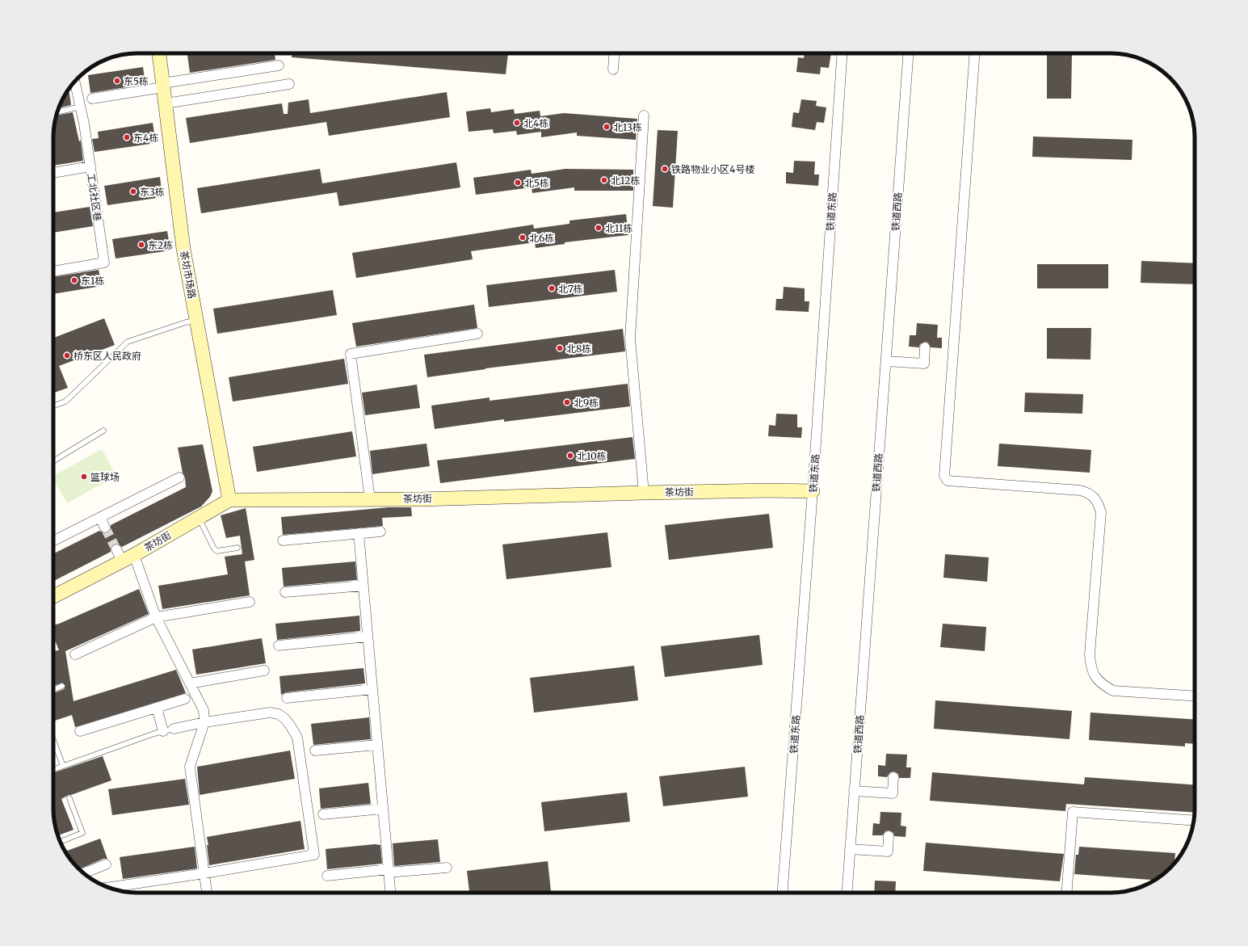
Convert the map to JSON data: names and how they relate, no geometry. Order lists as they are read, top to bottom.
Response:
{
  "streets": {
    "street": [
      "工北社区巷",
      "铁道东路",
      "铁道西路",
      "茶坊市场路",
      "茶坊街"
    ]
  },
  "crossings": [
    ["铁道东路", "茶坊街"],
    ["茶坊市场路", "茶坊街"]
  ],
  "places": [
    "东5栋",
    "北4栋",
    "北13栋",
    "东4栋",
    "铁路物业小区4号楼",
    "北12栋",
    "北5栋",
    "东3栋",
    "北11栋",
    "北6栋",
    "东2栋",
    "东1栋",
    "北7栋",
    "北8栋",
    "桥东区人民政府",
    "北9栋",
    "北10栋",
    "篮球场"
  ]
}
